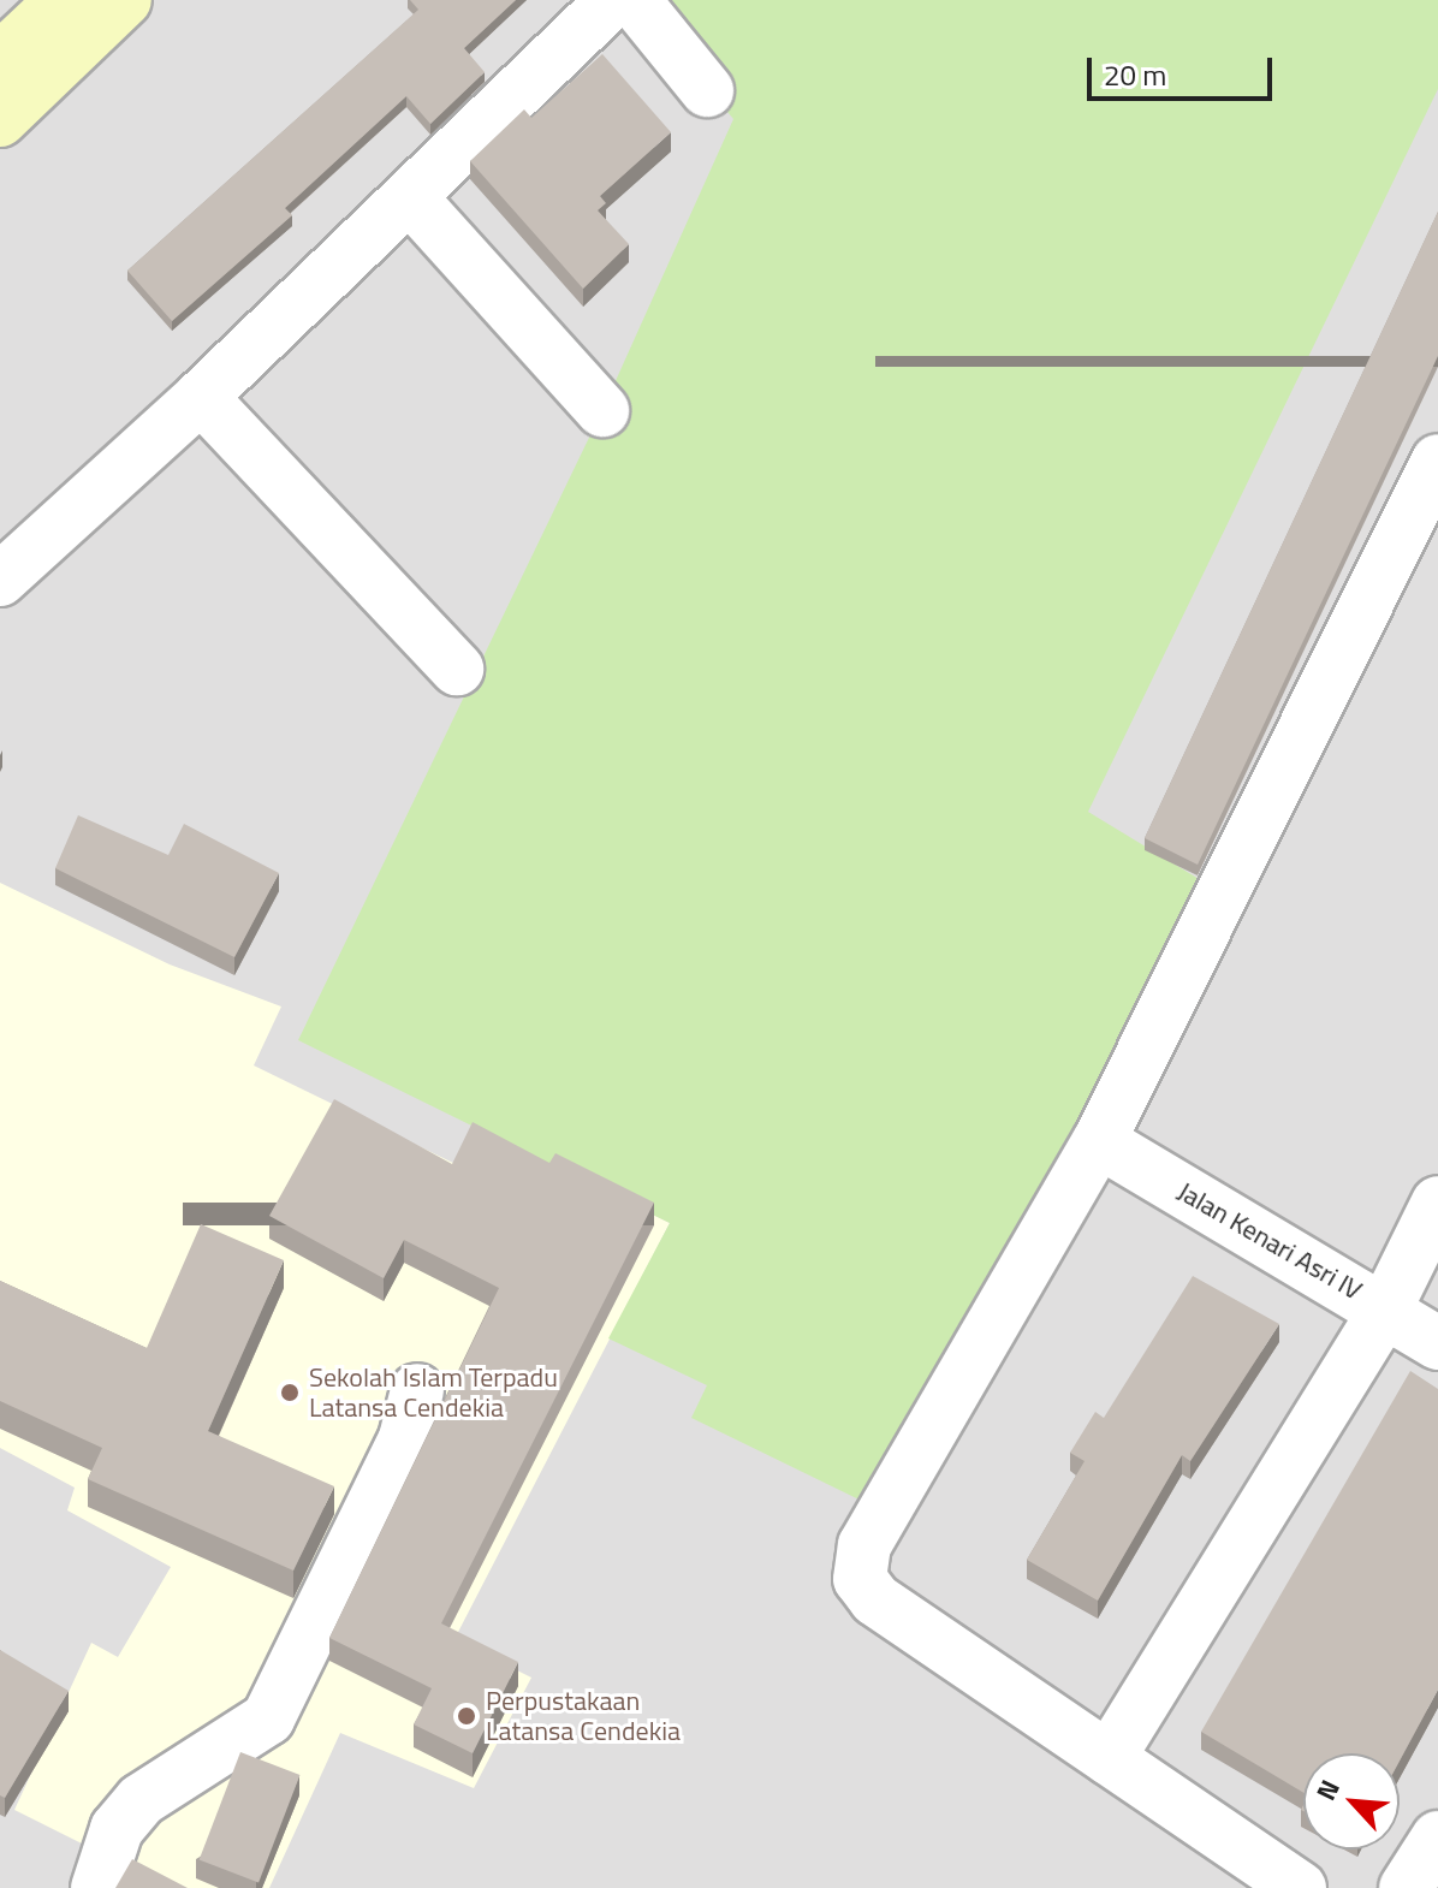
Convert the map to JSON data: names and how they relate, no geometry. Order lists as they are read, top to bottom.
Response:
{
  "streets": {
    "street": ["Jalan Kenari Asri IV"]
  },
  "places": ["Sekolah Islam Terpadu Latansa Cendekia", "Perpustakaan Latansa Cendekia"],
  "scale_bar": "20 m",
  "north": "top left"
}
